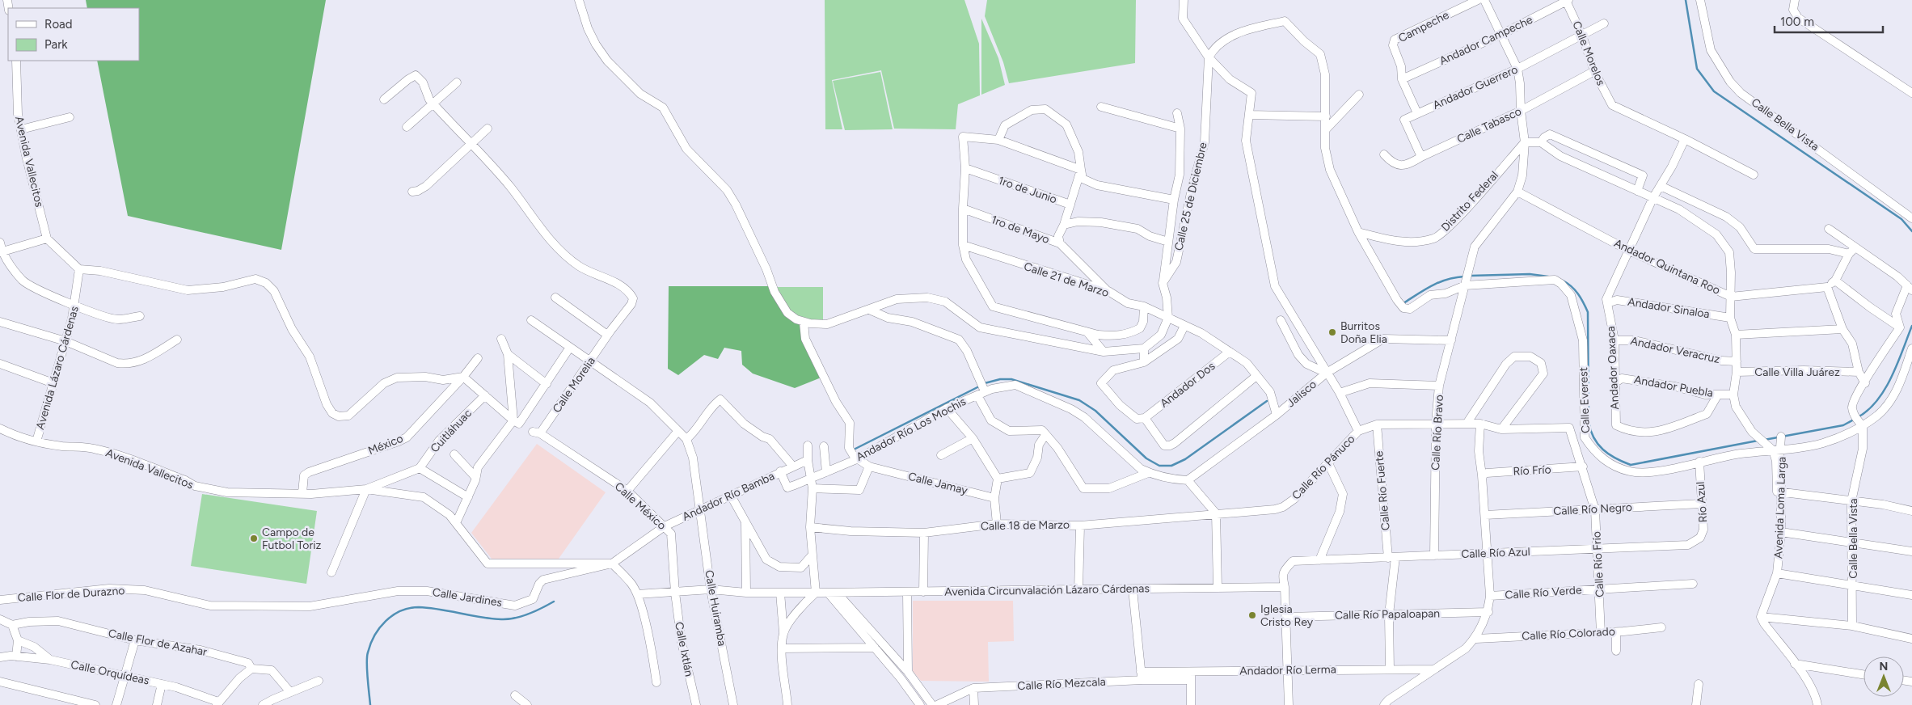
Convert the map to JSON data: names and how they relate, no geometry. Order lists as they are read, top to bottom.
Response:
{
  "streets": {
    "street": [
      "Campeche",
      "Andador Campeche",
      "Calle Morelos",
      "Andador Guerrero",
      "Calle Bella Vista",
      "Calle Tabasco",
      "Avenida Vallecitos",
      "1ro de Junio",
      "Calle 25 de Diciembre",
      "Distrito Federal",
      "1ro de Mayo",
      "Andador Quintana Roo",
      "Calle 21 de Marzo",
      "Andador Sinaloa",
      "Andador Veracruz",
      "Avenida Lázaro Cárdenas",
      "Andador Oaxaca",
      "Calle Villa Juárez",
      "Calle Morelia",
      "Andador Dos",
      "Andador Puebla",
      "Jalisco",
      "Calle Everest",
      "Andador Río Los Mochis",
      "Cuitláhuac",
      "Calle Río Bravo",
      "México",
      "Calle Río Pánuco",
      "Río Frío",
      "Calle Jamay",
      "Calle Río Fuerte",
      "Andador Río Bamba",
      "Río Azul",
      "Calle México",
      "Avenida Loma Larga",
      "Calle Río Negro",
      "Calle 18 de Marzo",
      "Calle Río Azul",
      "Calle Río Frío",
      "Avenida Circunvalación Lázaro Cárdenas",
      "Calle Río Verde",
      "Calle Flor de Durazno",
      "Calle Jardines",
      "Calle Huiramba",
      "Calle Río Papaloapan",
      "Calle Río Colorado",
      "Calle Flor de Azahar",
      "Calle Ixtlán",
      "Andador Río Lerma",
      "Calle Orquídeas",
      "Calle Río Mezcala"
    ]
  },
  "crossings": [
    ["Campeche", "Andador Campeche"],
    ["Campeche", "Andador Guerrero"],
    ["Andador Campeche", "Calle Morelos"],
    ["Calle Morelos", "Andador Guerrero"],
    ["Calle Morelos", "Calle Tabasco"],
    ["Calle Morelos", "Andador Oaxaca"],
    ["Andador Guerrero", "Calle Tabasco"],
    ["Calle Bella Vista", "Calle Everest"],
    ["Avenida Vallecitos", "Avenida Lázaro Cárdenas"],
    ["Avenida Vallecitos", "México"],
    ["1ro de Junio", "1ro de Mayo"],
    ["1ro de Mayo", "Calle 21 de Marzo"],
    ["Andador Quintana Roo", "Andador Oaxaca"],
    ["Andador Quintana Roo", "Calle Río Bravo"],
    ["Calle 21 de Marzo", "Andador Dos"],
    ["Calle 21 de Marzo", "Jalisco"],
    ["Andador Sinaloa", "Andador Oaxaca"],
    ["Andador Veracruz", "Andador Oaxaca"],
    ["Andador Oaxaca", "Andador Puebla"],
    ["Calle Morelia", "Calle México"],
    ["Jalisco", "Andador Río Los Mochis"],
    ["Jalisco", "Calle Río Bravo"],
    ["Calle Everest", "Calle Río Bravo"],
    ["Calle Everest", "Río Azul"],
    ["Calle Everest", "Avenida Loma Larga"],
    ["Andador Río Los Mochis", "Calle Jamay"],
    ["Andador Río Los Mochis", "Andador Río Bamba"],
    ["Calle Río Bravo", "Calle Río Pánuco"],
    ["Calle Río Bravo", "Calle Río Azul"],
    ["Calle Río Pánuco", "Calle Río Fuerte"],
    ["Calle Río Pánuco", "Calle 18 de Marzo"],
    ["Calle Río Pánuco", "Calle Río Frío"],
    ["Río Frío", "Calle Río Frío"],
    ["Calle Río Fuerte", "Calle Río Azul"],
    ["Calle Río Fuerte", "Calle Río Papaloapan"],
    ["Calle Río Fuerte", "Andador Río Lerma"],
    ["Andador Río Bamba", "Calle México"],
    ["Andador Río Bamba", "Calle Jardines"],
    ["Andador Río Bamba", "Calle Huiramba"],
    ["Río Azul", "Calle Río Negro"],
    ["Río Azul", "Calle Río Azul"],
    ["Calle México", "Avenida Circunvalación Lázaro Cárdenas"],
    ["Calle México", "Calle Ixtlán"],
    ["Calle Río Negro", "Calle Río Frío"],
    ["Calle Río Azul", "Calle Río Frío"],
    ["Calle Río Azul", "Avenida Circunvalación Lázaro Cárdenas"],
    ["Calle Río Frío", "Calle Río Verde"],
    ["Calle Río Frío", "Calle Río Colorado"],
    ["Avenida Circunvalación Lázaro Cárdenas", "Calle Huiramba"],
    ["Avenida Circunvalación Lázaro Cárdenas", "Calle Ixtlán"],
    ["Calle Flor de Durazno", "Calle Jardines"],
    ["Andador Río Lerma", "Calle Río Mezcala"]
  ],
  "places": ["Burritos Doña Elia", "Campo de Futbol Toriz", "Iglesia Cristo Rey"],
  "legend": ["Road", "Park"],
  "scale_bar": "100 m",
  "north": "top"
}
